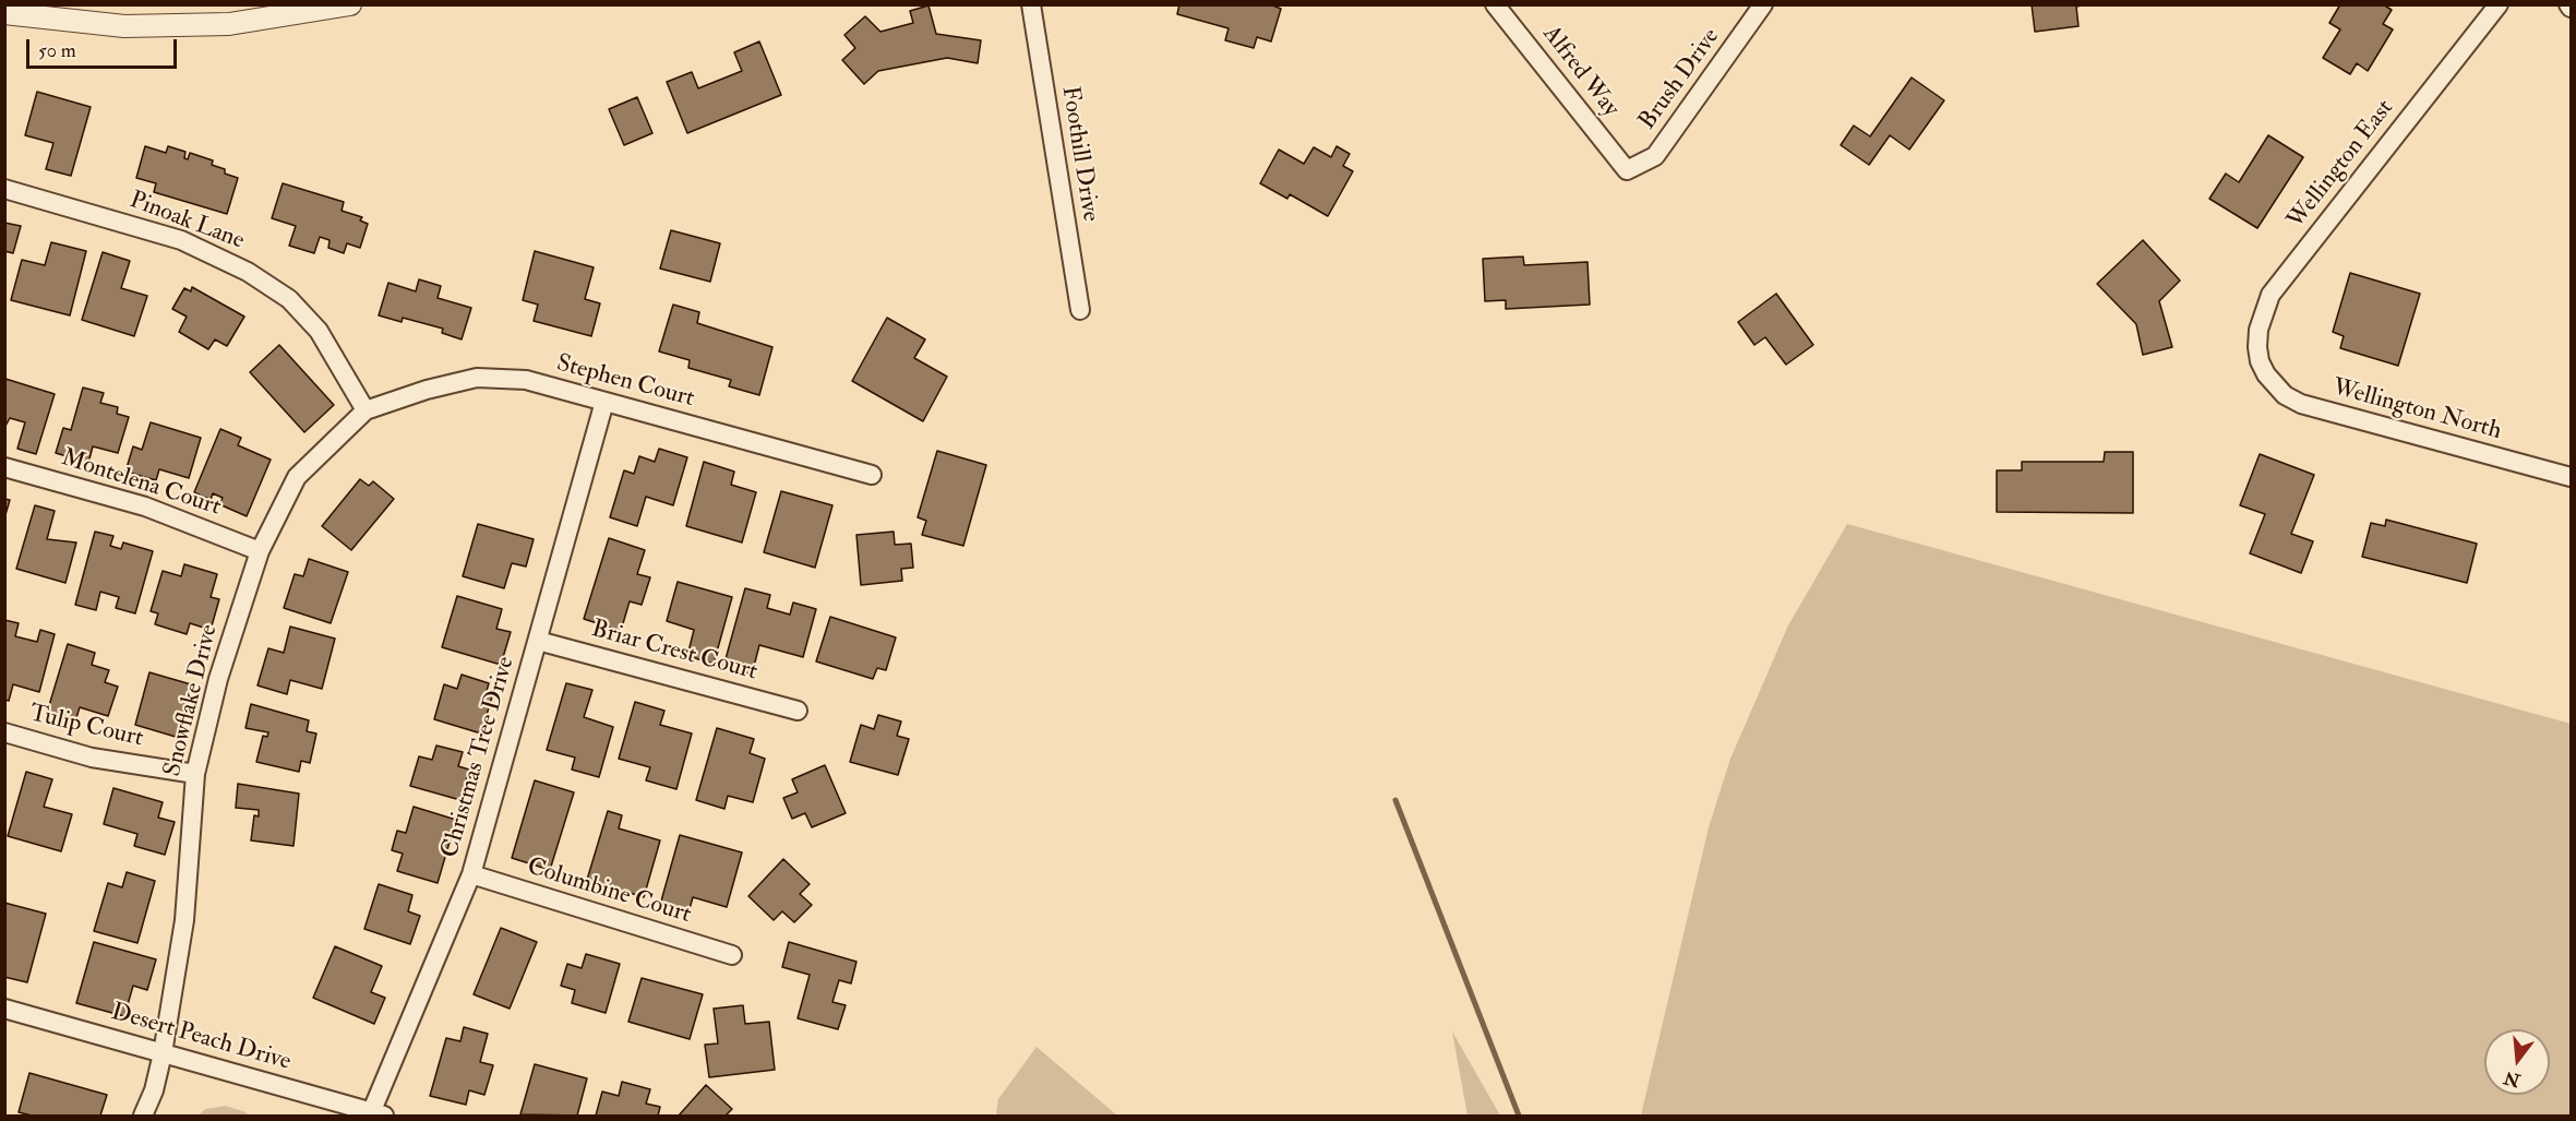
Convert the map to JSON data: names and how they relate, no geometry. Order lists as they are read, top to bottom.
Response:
{
  "streets": {
    "street": [
      "Alfred Way",
      "Brush Drive",
      "Foothill Drive",
      "Wellington East",
      "Pinoak Lane",
      "Stephen Court",
      "Wellington North",
      "Montelena Court",
      "Briar Crest Court",
      "Snowflake Drive",
      "Tulip Court",
      "Christmas Tree Drive",
      "Columbine Court",
      "Desert Peach Drive"
    ]
  },
  "crossings": [
    ["Alfred Way", "Brush Drive"],
    ["Wellington East", "Wellington North"],
    ["Pinoak Lane", "Stephen Court"],
    ["Pinoak Lane", "Snowflake Drive"],
    ["Stephen Court", "Snowflake Drive"],
    ["Stephen Court", "Christmas Tree Drive"],
    ["Montelena Court", "Snowflake Drive"],
    ["Briar Crest Court", "Christmas Tree Drive"],
    ["Snowflake Drive", "Tulip Court"],
    ["Snowflake Drive", "Desert Peach Drive"],
    ["Christmas Tree Drive", "Columbine Court"],
    ["Christmas Tree Drive", "Desert Peach Drive"]
  ],
  "scale_bar": "50 m",
  "north": "bottom"
}
